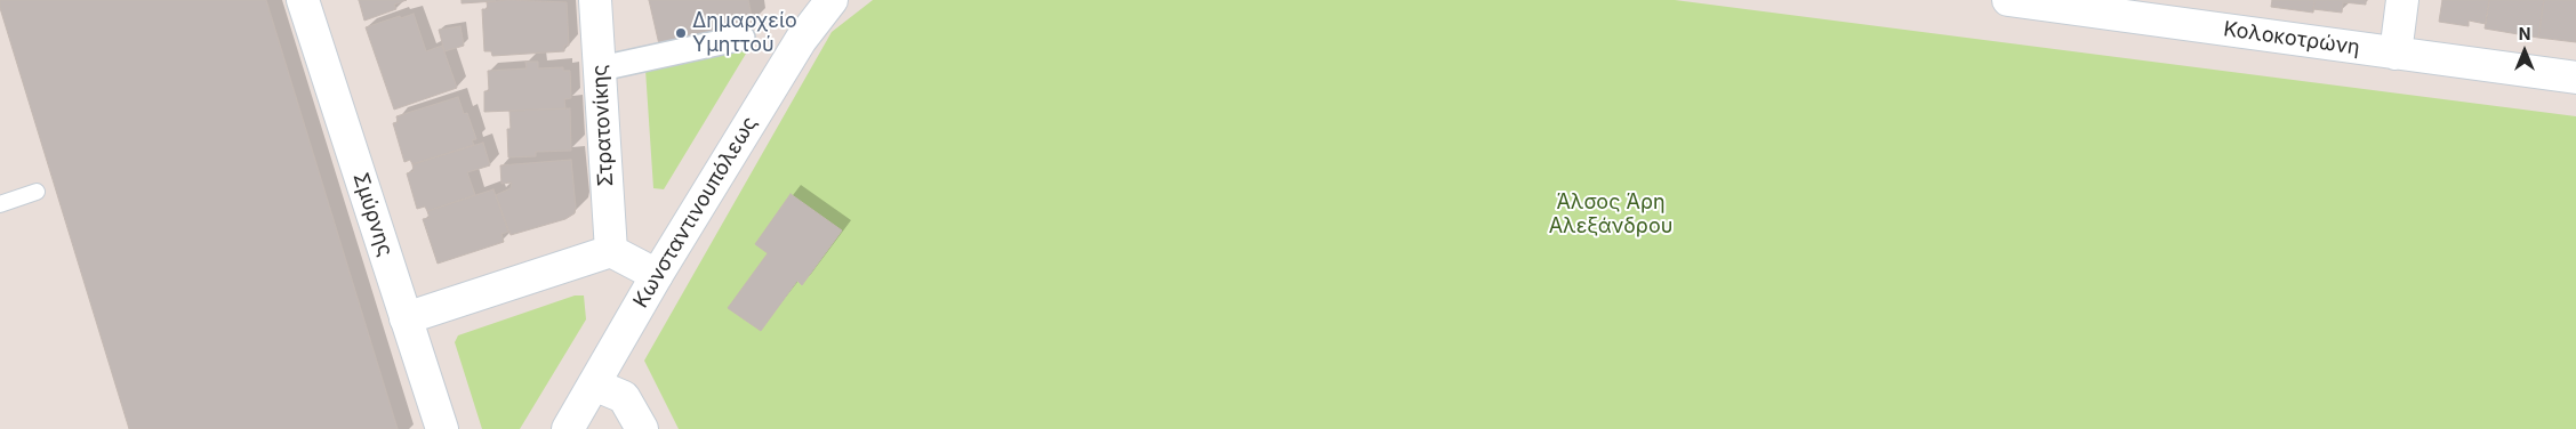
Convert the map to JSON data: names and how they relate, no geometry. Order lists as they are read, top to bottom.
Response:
{
  "streets": {
    "street": [
      "Κολοκοτρώνη",
      "Στρατονίκης",
      "Κωνσταντινουπόλεως",
      "Σμύρνης"
    ]
  },
  "parks": ["Άλσος Άρη Αλεξάνδρου"],
  "places": ["Δημαρχείο Υμηττού"],
  "north": "top"
}
